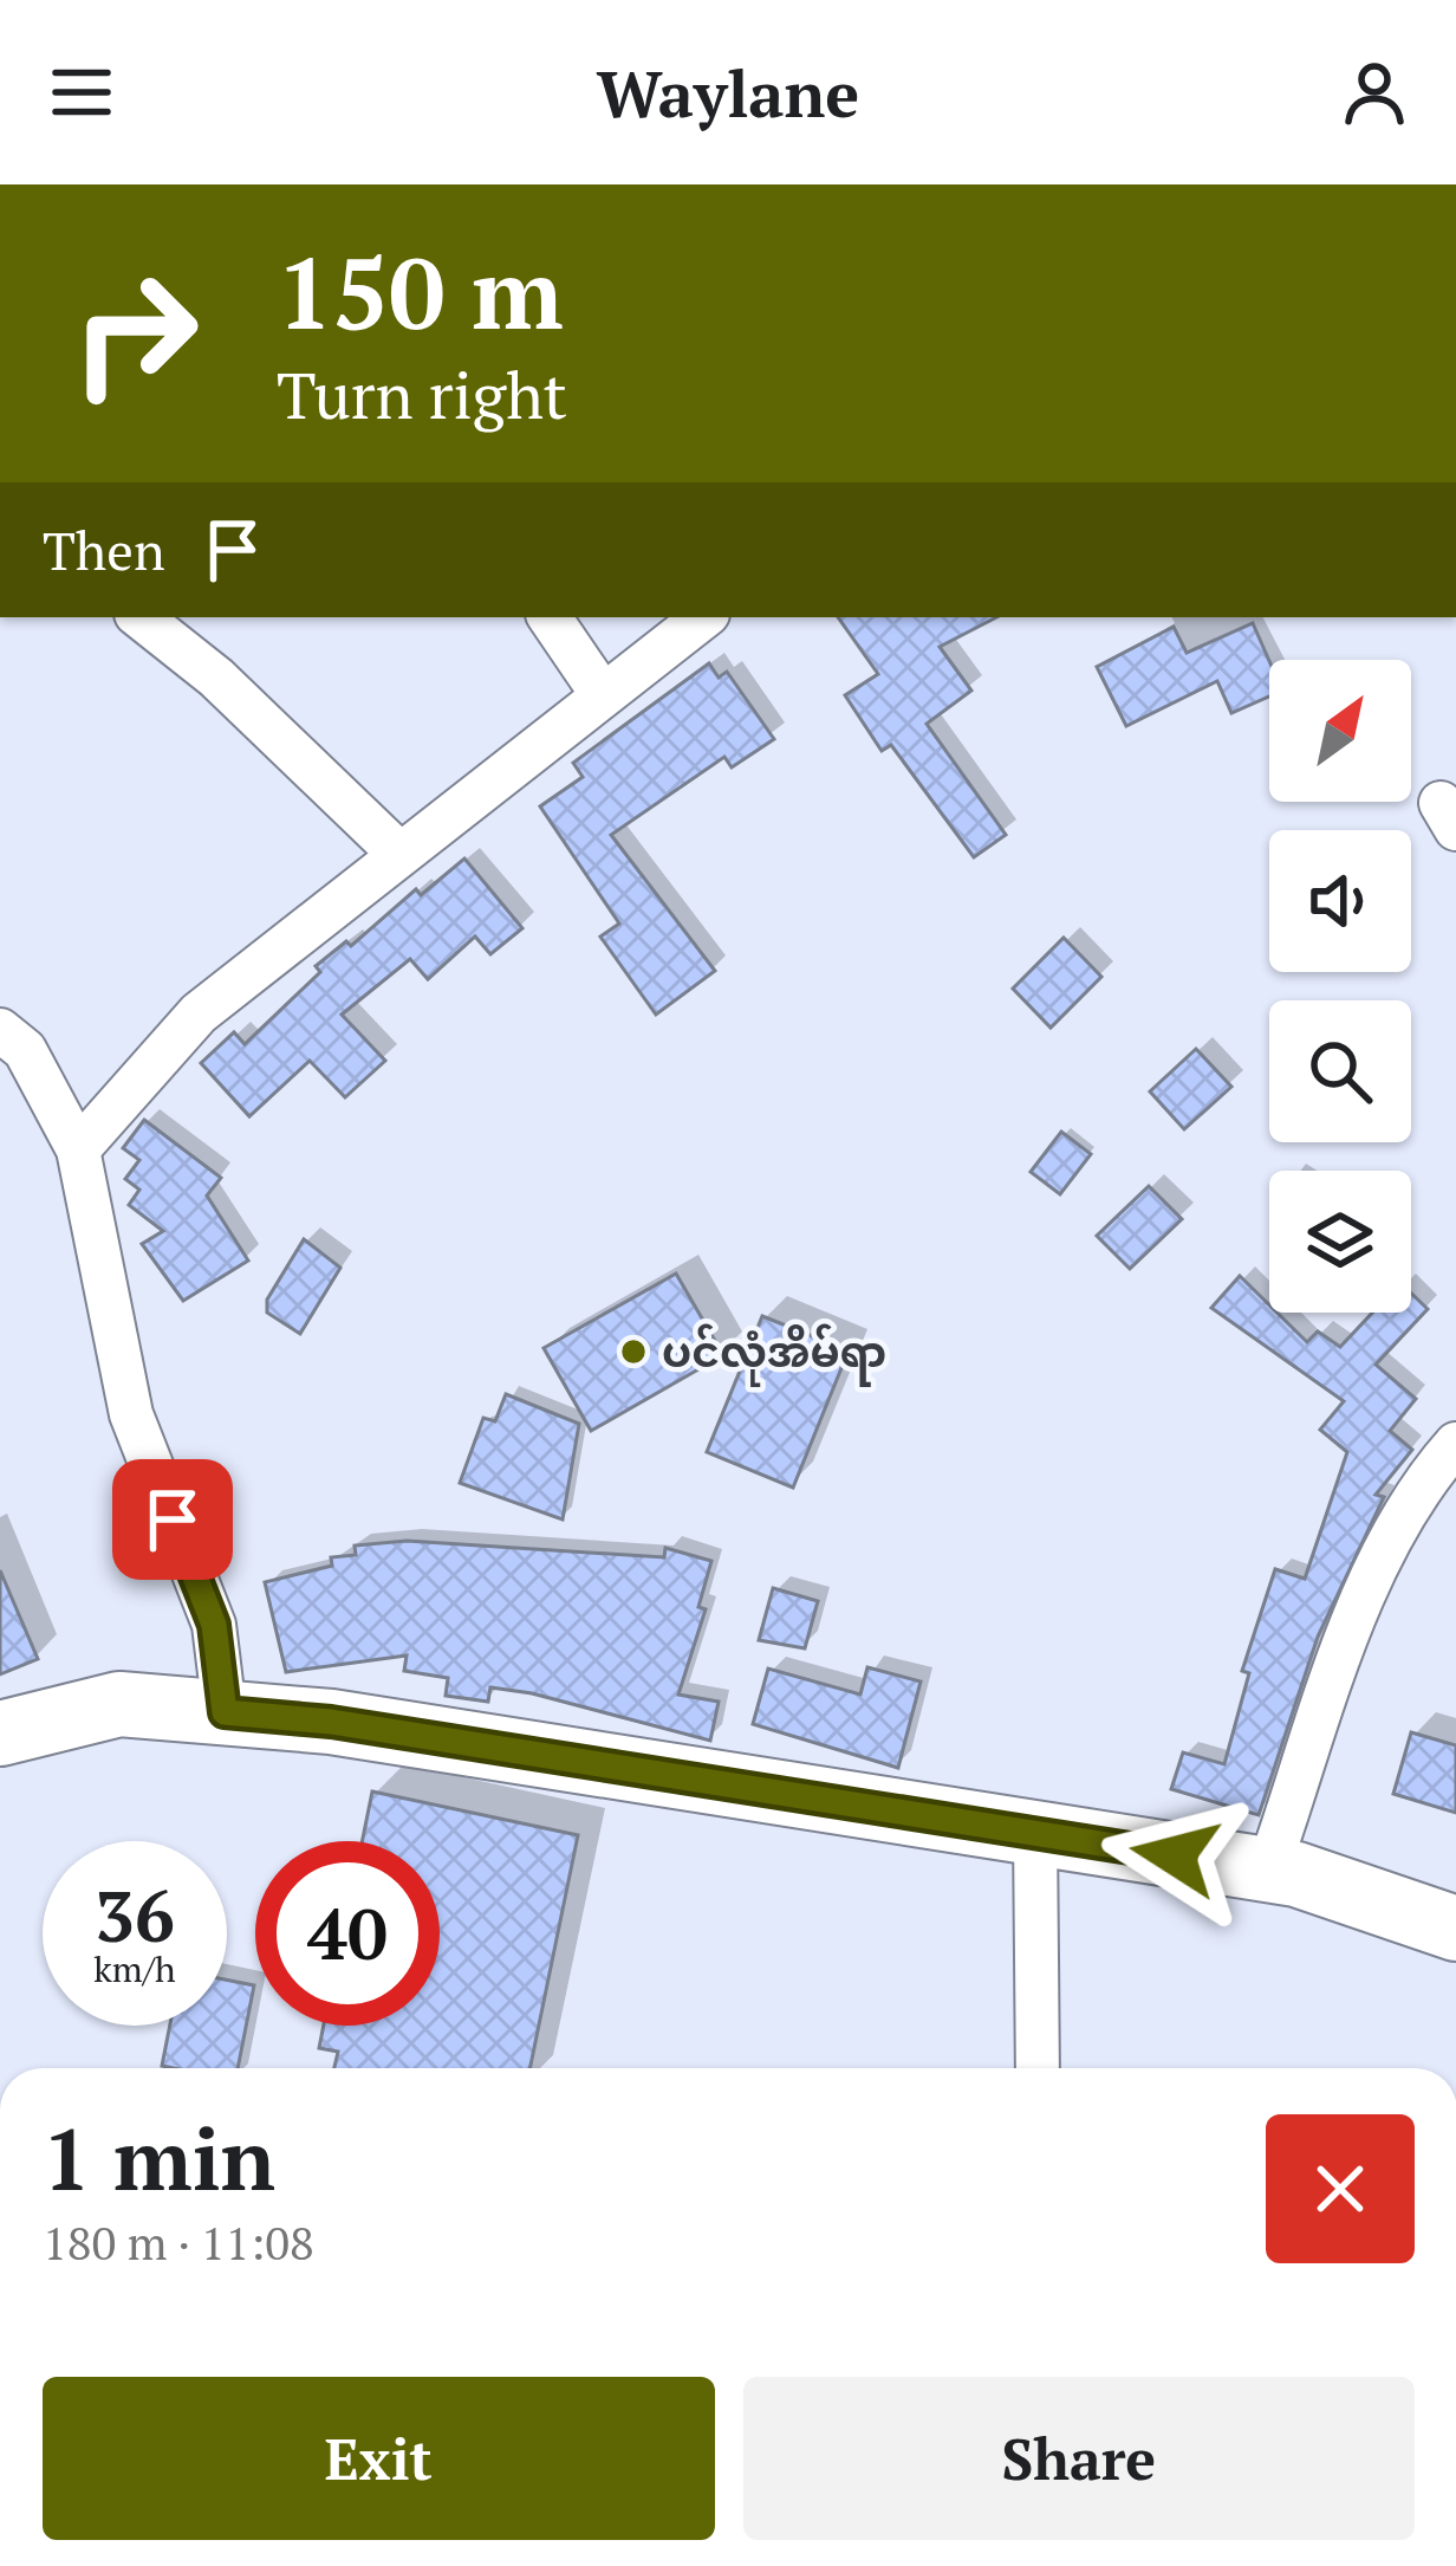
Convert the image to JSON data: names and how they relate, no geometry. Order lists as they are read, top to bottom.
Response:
{
  "places": ["ပင်လုံအိမ်ရာ"],
  "north": "top right",
  "page": {
    "header": "Waylane",
    "turn": ["150 m", "Turn right"],
    "then": "Then",
    "speed": "36 km/h",
    "limit": "40",
    "heading": ["1 min", "180 m · 11:08"],
    "buttons": ["Exit", "Share"]
  }
}
